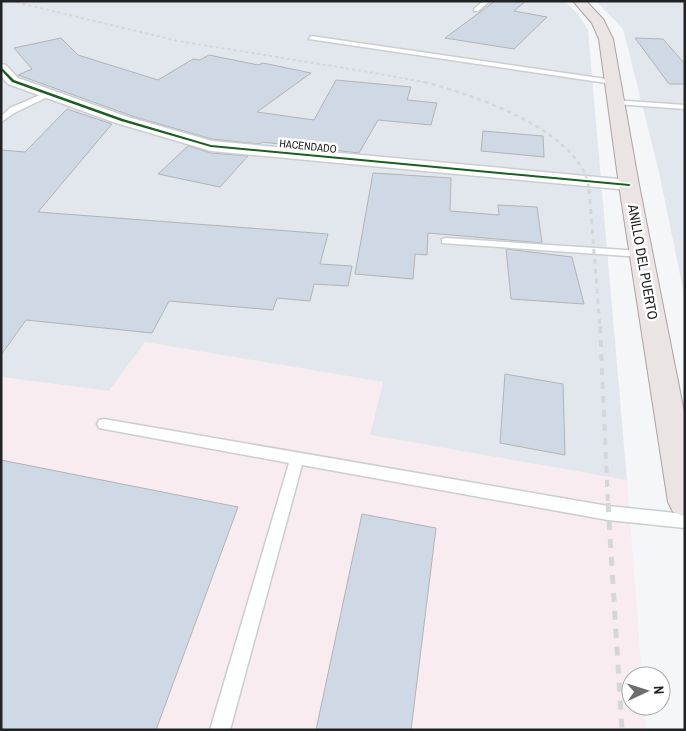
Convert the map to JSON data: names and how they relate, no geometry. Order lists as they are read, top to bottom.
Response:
{
  "streets": {
    "main road": ["ANILLO DEL PUERTO"],
    "street": ["HACENDADO"]
  },
  "crossings": [
    ["HACENDADO", "ANILLO DEL PUERTO"]
  ],
  "north": "right"
}
